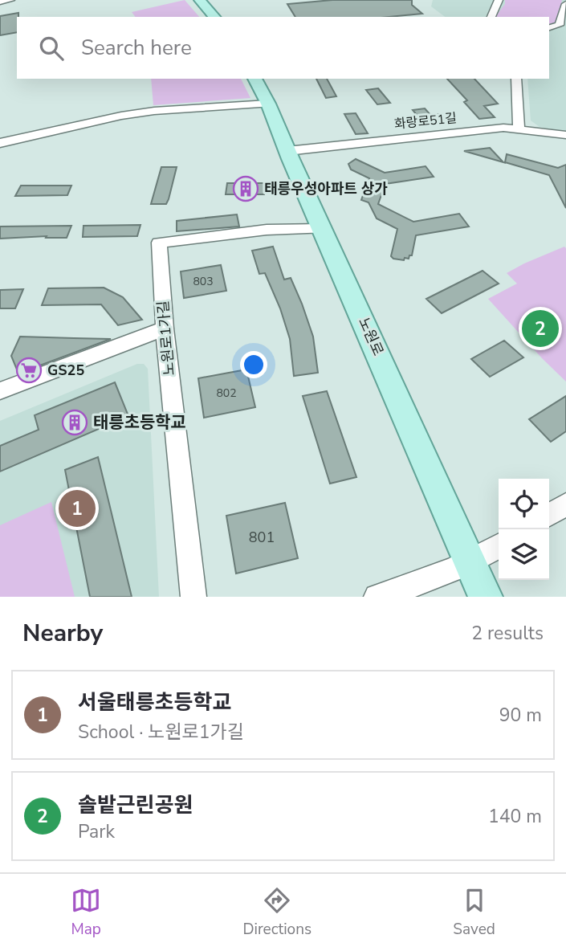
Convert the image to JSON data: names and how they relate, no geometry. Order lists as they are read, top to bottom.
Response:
{
  "streets": {
    "main road": ["노원로"],
    "street": ["화랑로51길", "노원로1가길"]
  },
  "crossings": [
    ["화랑로51길", "노원로"],
    ["노원로", "노원로1가길"]
  ],
  "places": {
    "building": ["태릉우성아파트 상가", "태릉초등학교"],
    "supermarket": ["GS25"]
  },
  "house_numbers": ["803", "802", "801"],
  "page": {
    "search": "Search here",
    "pins": ["2", "1"],
    "heading": ["Nearby", "2 results"],
    "list": [
      {
        "mark": "1",
        "name": "서울태릉초등학교",
        "note": "School · 노원로1가길",
        "value": "90 m"
      },
      {
        "mark": "2",
        "name": "솔밭근린공원",
        "note": "Park",
        "value": "140 m"
      }
    ],
    "nav": ["Map", "Directions", "Saved"]
  }
}
